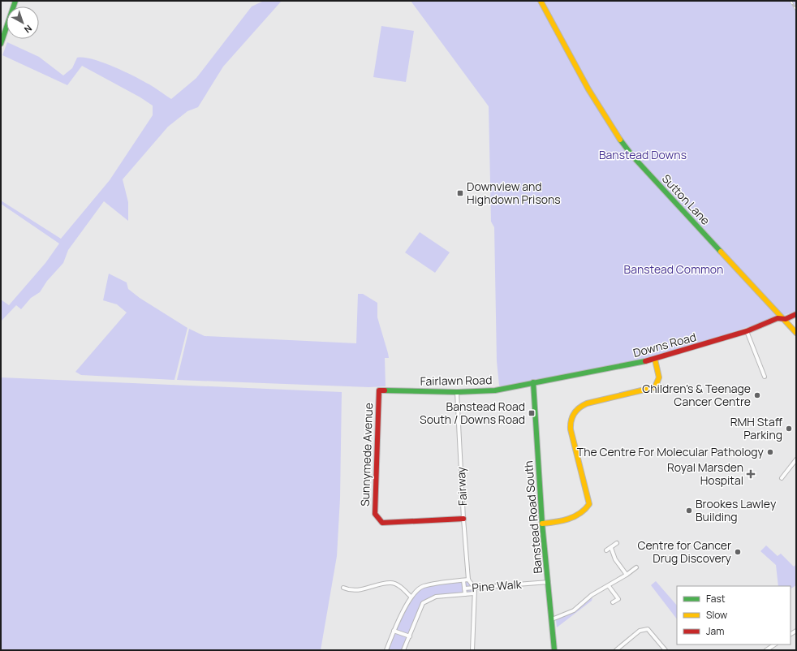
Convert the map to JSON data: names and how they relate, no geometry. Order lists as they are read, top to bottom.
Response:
{
  "streets": {
    "street": [
      "Sutton Lane",
      "Downs Road",
      "Fairlawn Road",
      "Sunnymede Avenue",
      "Fairway",
      "Banstead Road South",
      "Pine Walk"
    ]
  },
  "crossings": [
    ["Sutton Lane", "Downs Road"],
    ["Downs Road", "Fairlawn Road"],
    ["Downs Road", "Banstead Road South"],
    ["Fairlawn Road", "Sunnymede Avenue"],
    ["Fairlawn Road", "Fairway"],
    ["Fairlawn Road", "Banstead Road South"],
    ["Sunnymede Avenue", "Fairway"],
    ["Fairway", "Pine Walk"],
    ["Banstead Road South", "Pine Walk"]
  ],
  "parks": ["Banstead Downs", "Banstead Common"],
  "places": {
    "transit": ["Downview and Highdown Prisons", "Banstead Road South / Downs Road"],
    "other": [
      "Children's & Teenage Cancer Centre",
      "RMH Staff Parking",
      "The Centre For Molecular Pathology",
      "Brookes Lawley Building",
      "Centre for Cancer Drug Discovery"
    ],
    "health": ["Royal Marsden Hospital"]
  },
  "legend": ["Fast", "Slow", "Jam"],
  "north": "bottom right"
}
